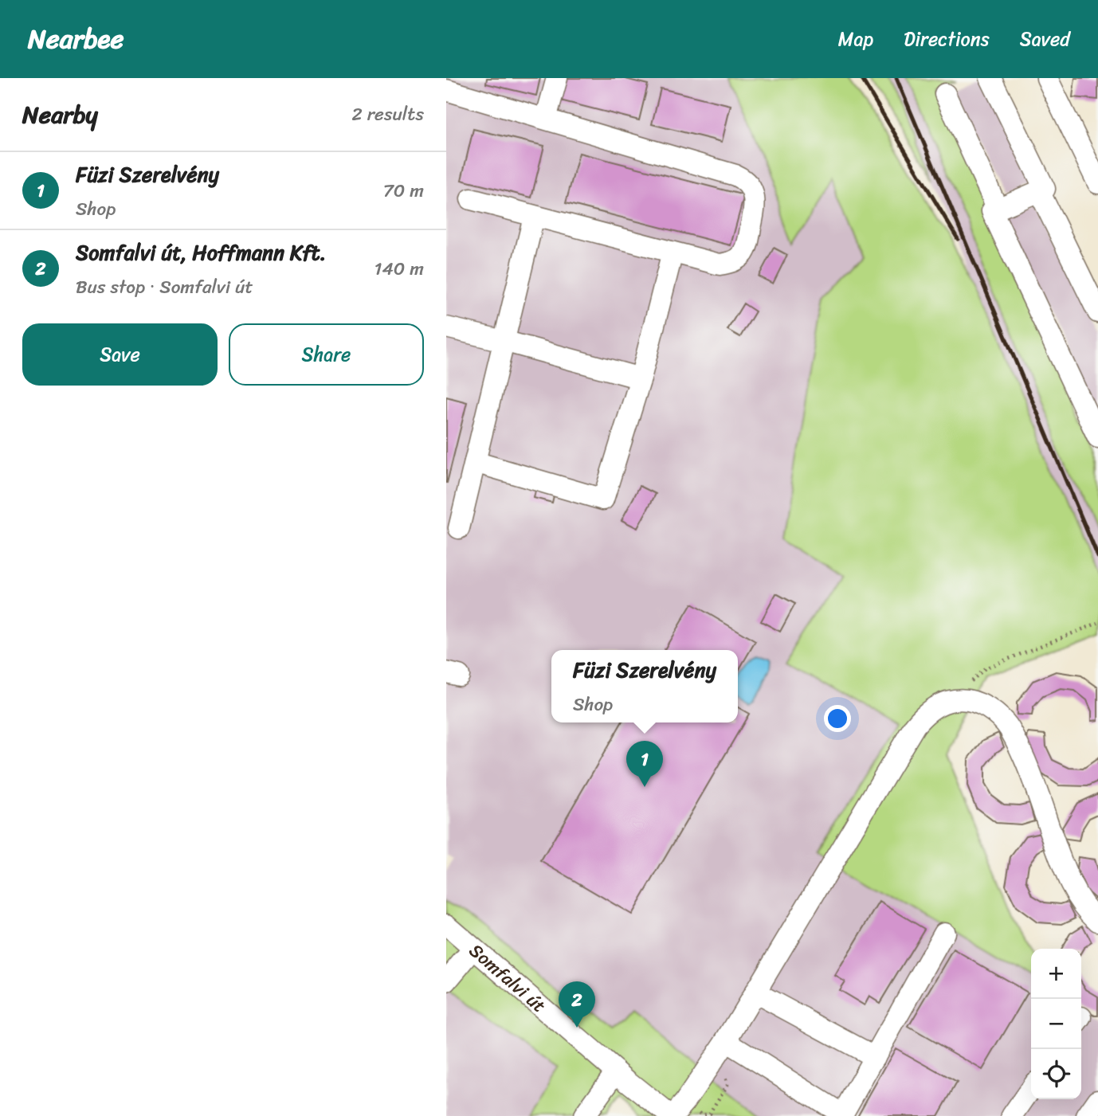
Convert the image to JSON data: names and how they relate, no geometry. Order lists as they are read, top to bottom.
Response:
{
  "streets": {
    "street": ["Somfalvi út"]
  },
  "page": {
    "header": "Nearbee",
    "nav": ["Map", "Directions", "Saved"],
    "heading": ["Nearby", "2 results"],
    "list": [
      {
        "mark": "1",
        "name": "Füzi Szerelvény",
        "note": "Shop",
        "value": "70 m"
      },
      {
        "mark": "2",
        "name": "Somfalvi út, Hoffmann Kft.",
        "note": "Bus stop · Somfalvi út",
        "value": "140 m"
      }
    ],
    "buttons": ["Save", "Share"],
    "popup": ["Füzi Szerelvény", "Shop"],
    "pins": ["1", "2"],
    "map_buttons": ["+", "−"]
  }
}
